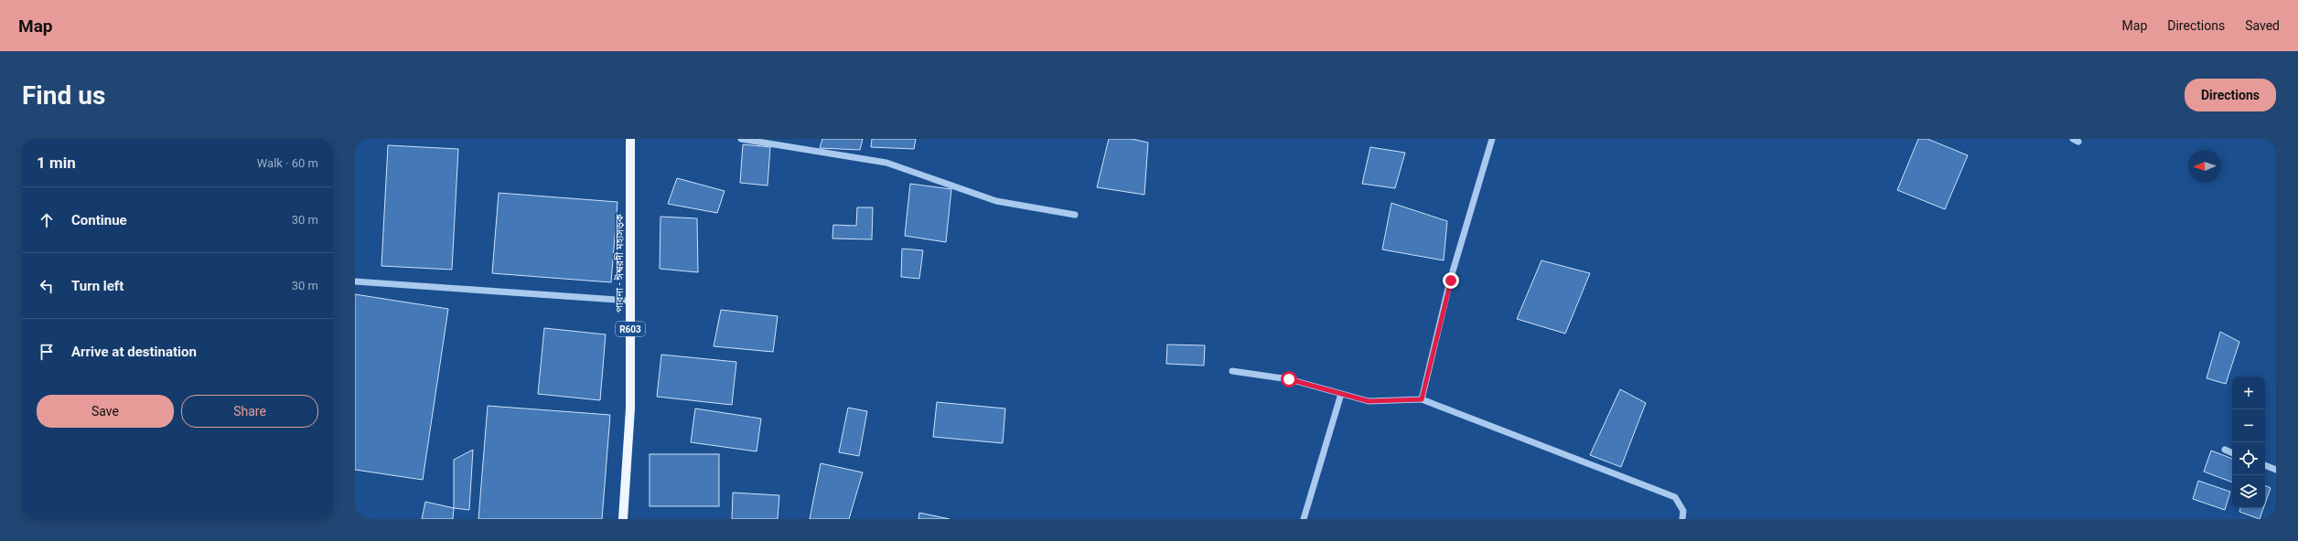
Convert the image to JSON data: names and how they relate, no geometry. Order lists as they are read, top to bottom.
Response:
{
  "streets": {
    "main road": ["পাবনা - ঈশ্বরদী মহাসড়ক", "R603"]
  },
  "north": "left",
  "page": {
    "header": "Map",
    "nav": ["Map", "Directions", "Saved"],
    "buttons": [
      "Directions",
      ["Save", "Share"]
    ],
    "title": "Find us",
    "heading": ["1 min", "Walk · 60 m"],
    "list": [
      ["Continue", "30 m"],
      ["Turn left", "30 m"],
      "Arrive at destination"
    ],
    "map_buttons": ["+", "−"]
  }
}
